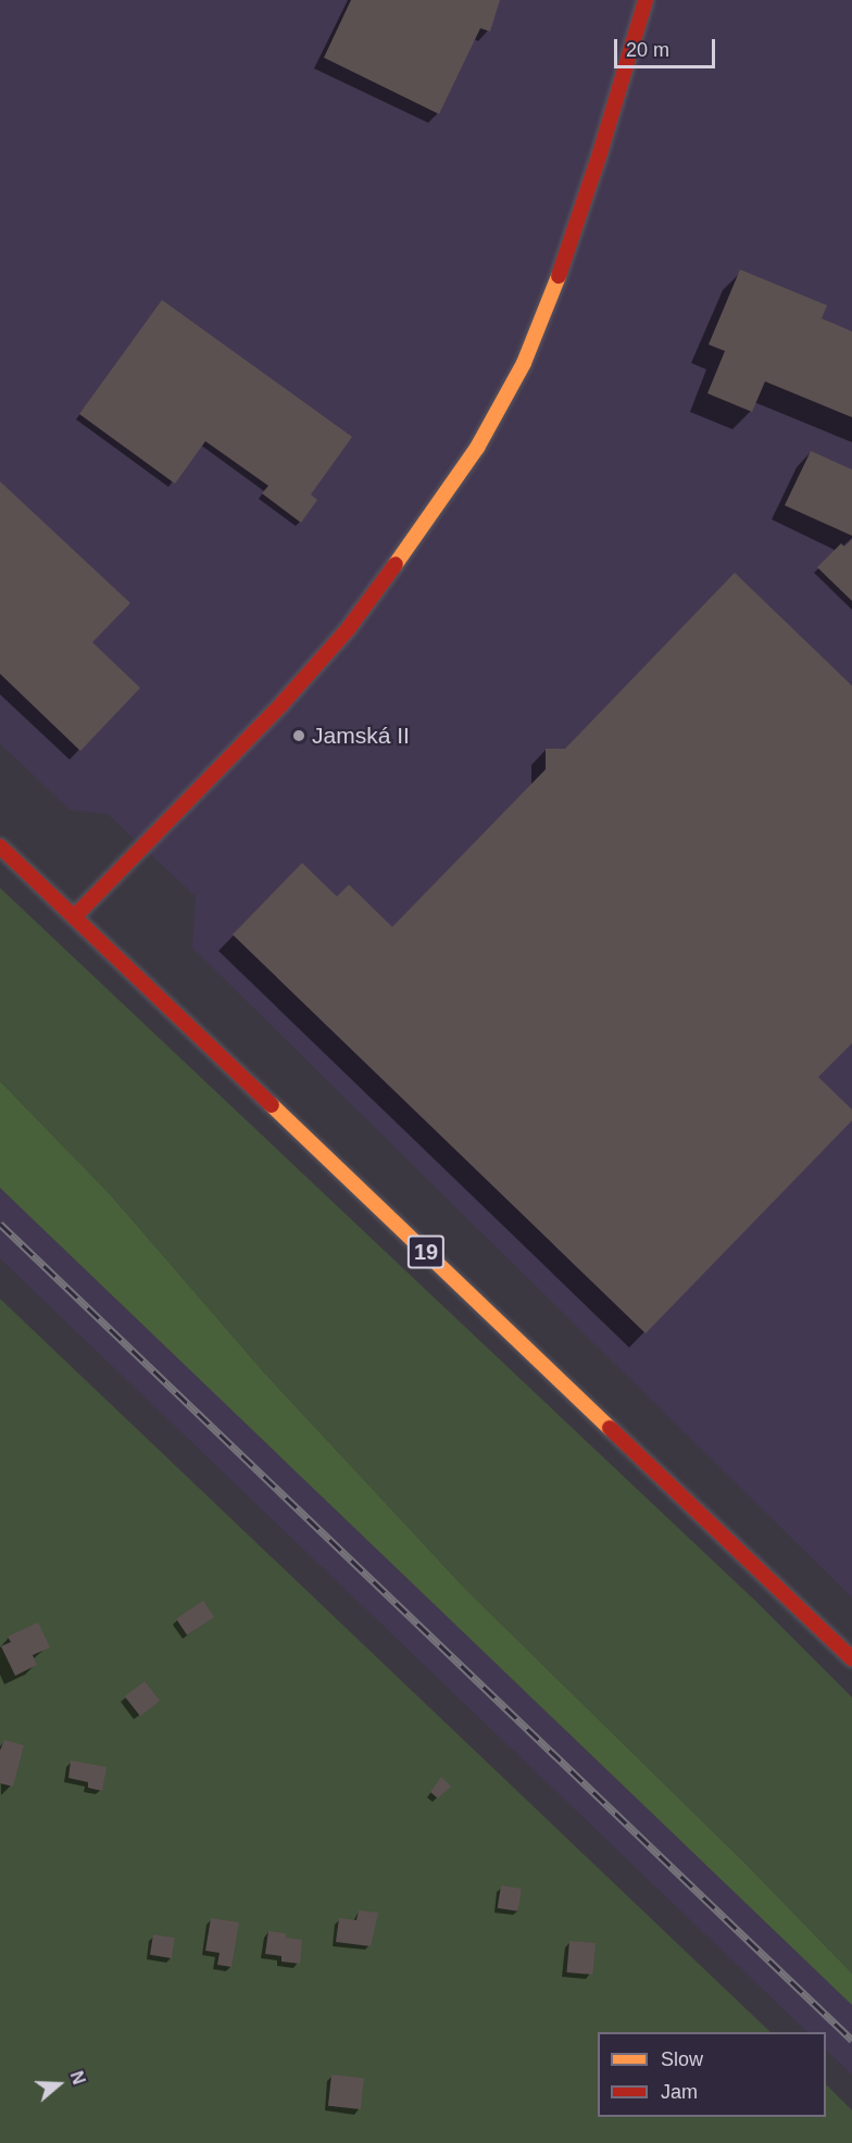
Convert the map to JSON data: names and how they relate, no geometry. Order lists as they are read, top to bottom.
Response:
{
  "streets": {
    "main road": ["19"]
  },
  "places": ["Jamská II"],
  "legend": ["Slow", "Jam"],
  "scale_bar": "20 m",
  "north": "right"
}
